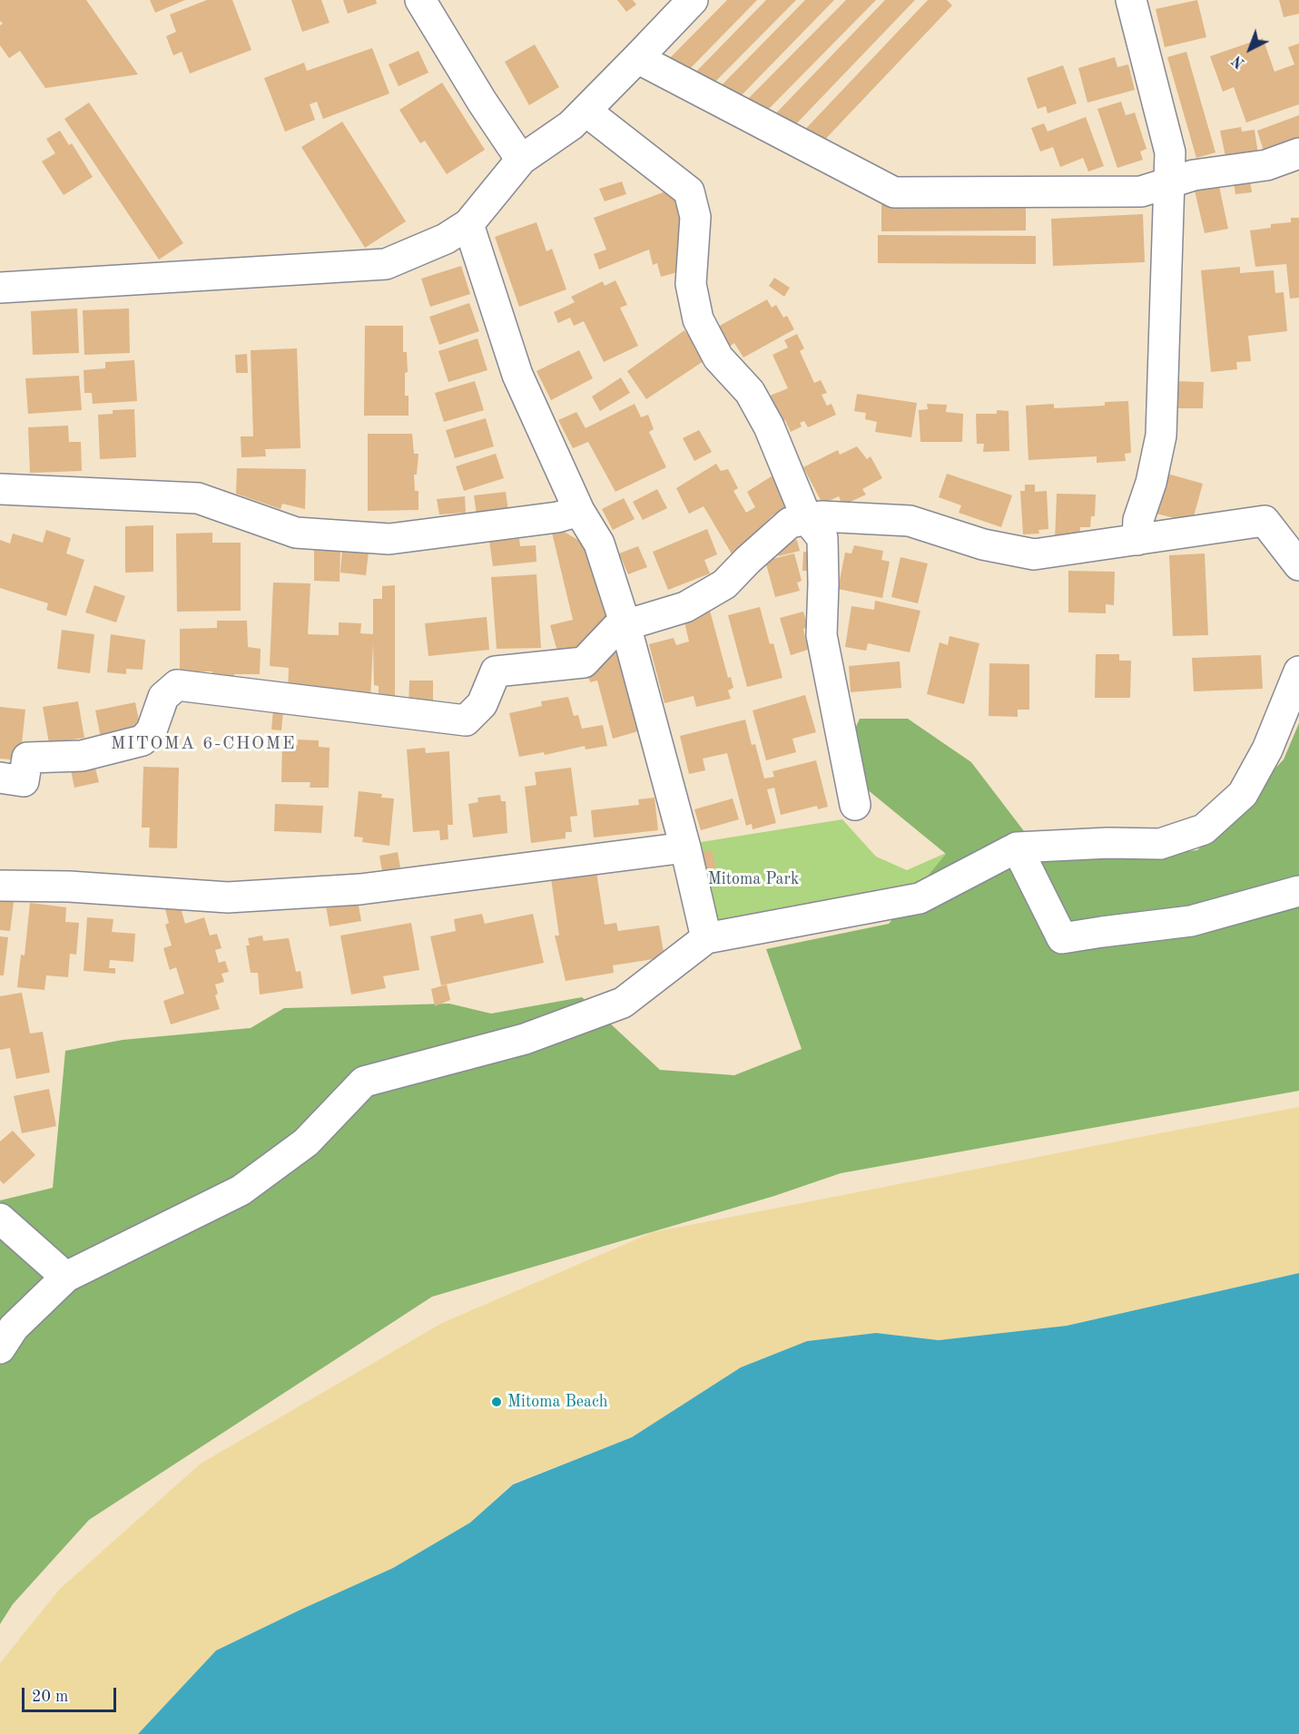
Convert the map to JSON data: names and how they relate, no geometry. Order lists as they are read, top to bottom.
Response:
{
  "districts": ["MITOMA 6-CHOME"],
  "parks": ["Mitoma Park"],
  "places": ["Mitoma Beach"],
  "scale_bar": "20 m",
  "north": "bottom left"
}
